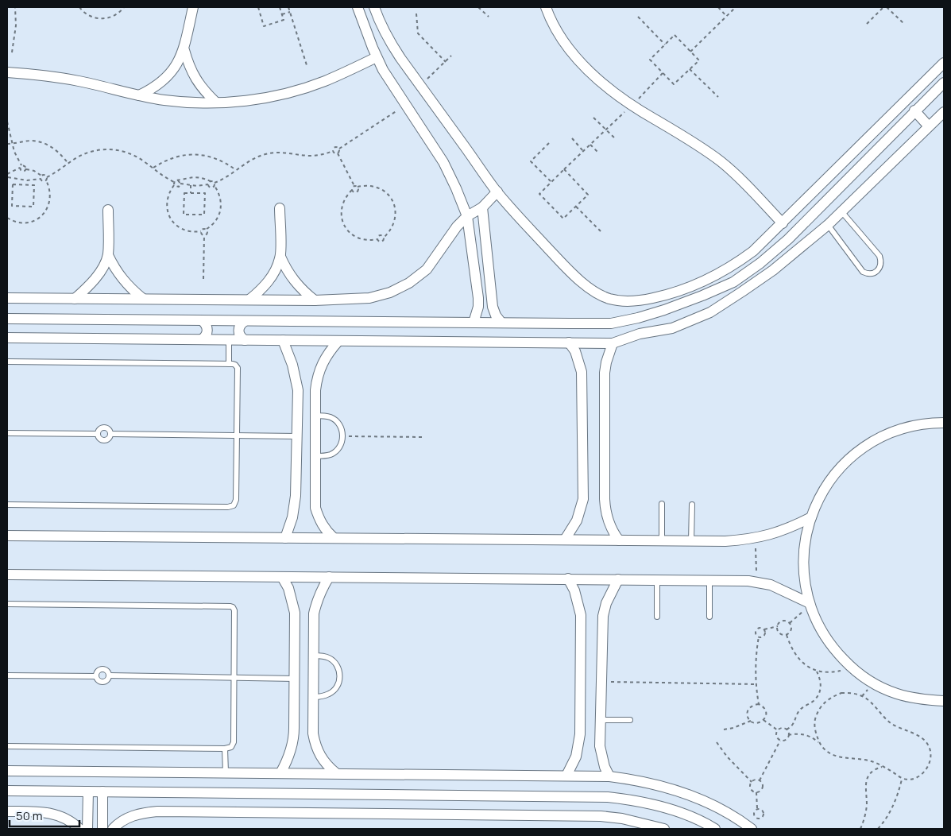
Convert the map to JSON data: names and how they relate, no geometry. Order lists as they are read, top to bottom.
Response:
{
  "scale_bar": "50 m"
}
